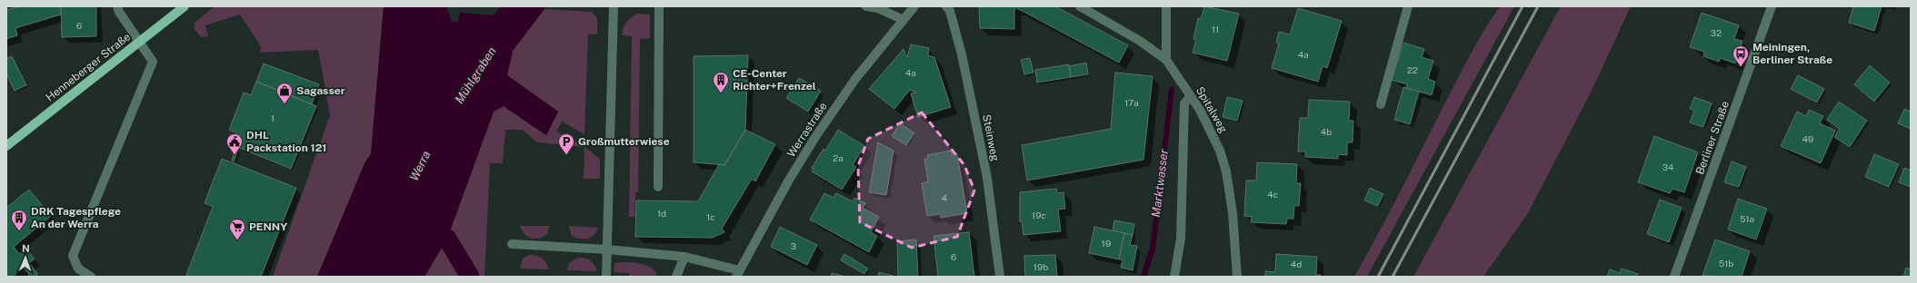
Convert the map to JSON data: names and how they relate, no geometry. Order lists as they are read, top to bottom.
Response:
{
  "streets": {
    "main road": ["Henneberger Straße"],
    "street": [
      "Spitalweg",
      "Werrastraße",
      "Steinweg",
      "Berliner Straße"
    ]
  },
  "water": ["Mühlgraben", "Werra", "Marktwasser"],
  "places": {
    "bus stop": ["Meiningen, Berliner Straße"],
    "building": ["CE-Center Richter+Frenzel", "DRK Tagespflege An der Werra"],
    "shop": ["Sagasser"],
    "public building": ["DHL Packstation 121"],
    "parking": ["Großmutterwiese"],
    "supermarket": ["PENNY"]
  },
  "house_numbers": [
    "6",
    "11",
    "32",
    "4a",
    "22",
    "4a",
    "17a",
    "1",
    "4b",
    "49",
    "2a",
    "34",
    "4c",
    "4",
    "1d",
    "19c",
    "1c",
    "51a",
    "19",
    "3",
    "6",
    "51b",
    "4d",
    "19b"
  ],
  "north": "top"
}
